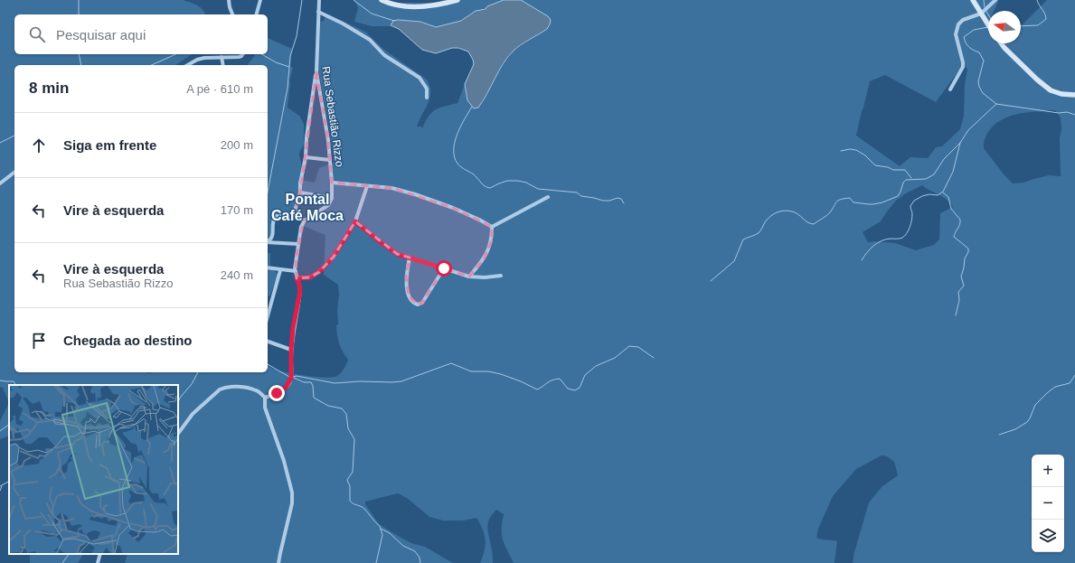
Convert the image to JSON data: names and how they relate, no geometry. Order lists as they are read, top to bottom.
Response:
{
  "streets": {
    "street": ["Rua Sebastião Rizzo"]
  },
  "districts": ["Pontal Café Moca"],
  "north": "left",
  "page": {
    "search": "Pesquisar aqui",
    "heading": ["8 min", "A pé · 610 m"],
    "list": [
      ["Siga em frente", "200 m"],
      ["Vire à esquerda", "170 m"],
      ["Vire à esquerda", "Rua Sebastião Rizzo", "240 m"],
      "Chegada ao destino"
    ],
    "map_buttons": ["+", "−"]
  }
}
